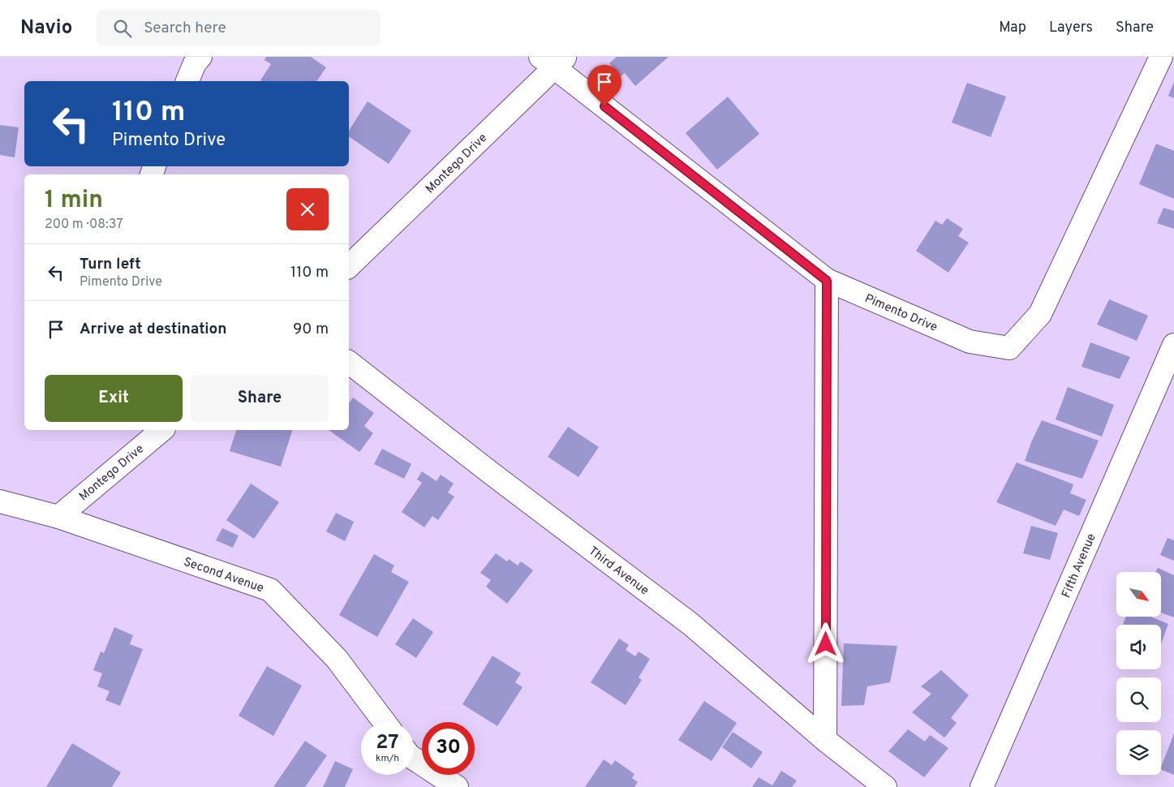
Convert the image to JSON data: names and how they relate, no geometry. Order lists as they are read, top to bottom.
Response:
{
  "streets": {
    "street": [
      "Montego Drive",
      "Pimento Drive",
      "Fifth Avenue",
      "Third Avenue",
      "Second Avenue"
    ]
  },
  "crossings": [
    ["Montego Drive", "Pimento Drive"],
    ["Montego Drive", "Second Avenue"]
  ],
  "north": "bottom right",
  "page": {
    "header": "Navio",
    "search": "Search here",
    "nav": ["Map", "Layers", "Share"],
    "turn": ["110 m", "Pimento Drive"],
    "heading": ["1 min", "200 m · 08:37"],
    "list": [
      {
        "name": "Turn left",
        "note": "Pimento Drive",
        "value": "110 m"
      },
      {
        "name": "Arrive at destination",
        "value": "90 m"
      }
    ],
    "buttons": ["Exit", "Share"],
    "speed": "27 km/h",
    "limit": "30"
  }
}
